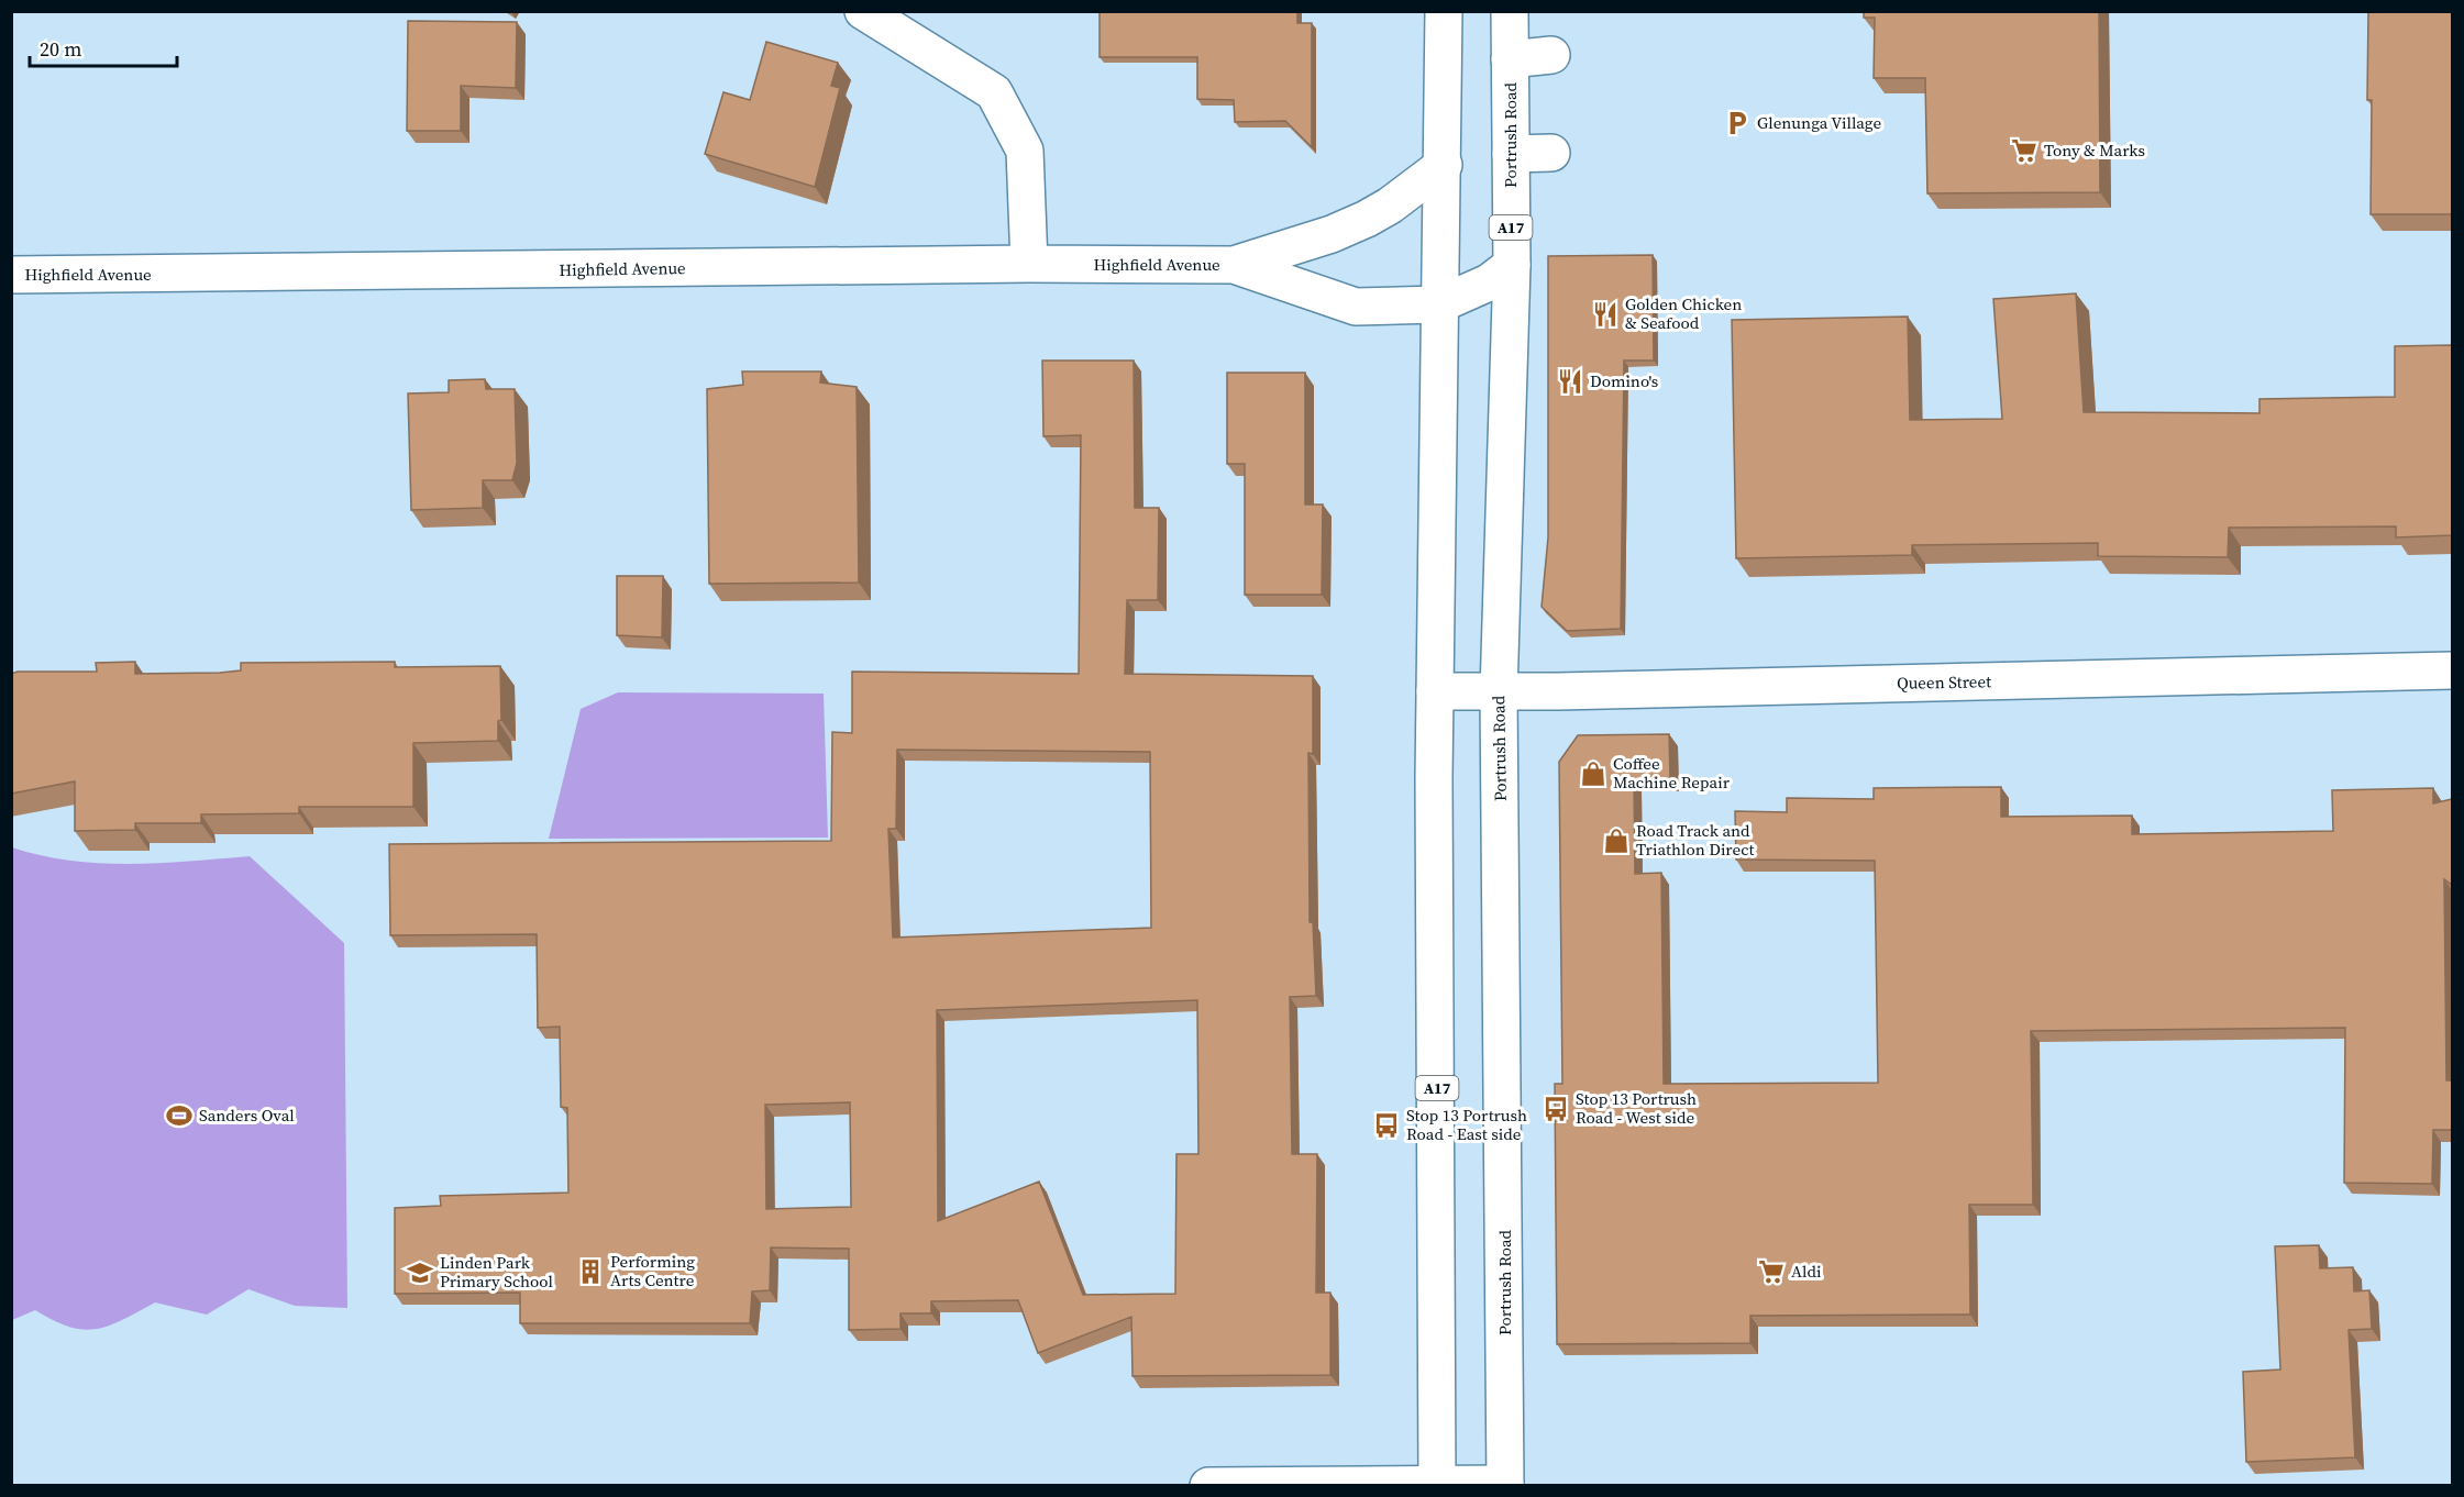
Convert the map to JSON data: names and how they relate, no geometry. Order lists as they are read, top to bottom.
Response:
{
  "streets": {
    "main road": [
      "Portrush Road",
      "A17",
      "Highfield Avenue",
      "Queen Street"
    ]
  },
  "crossings": [
    ["Portrush Road", "Highfield Avenue"],
    ["Portrush Road", "Queen Street"],
    ["A17", "Highfield Avenue"],
    ["A17", "Queen Street"]
  ],
  "places": {
    "parking": ["Glenunga Village"],
    "supermarket": ["Tony & Marks", "Aldi"],
    "restaurant": ["Golden Chicken & Seafood", "Domino's"],
    "shop": ["Coffee Machine Repair", "Road Track and Triathlon Direct"],
    "bus stop": ["Stop 13 Portrush Road - West side", "Stop 13 Portrush Road - East side"],
    "sports": ["Sanders Oval"],
    "building": ["Performing Arts Centre"],
    "school or university": ["Linden Park Primary School"]
  },
  "scale_bar": "20 m"
}
